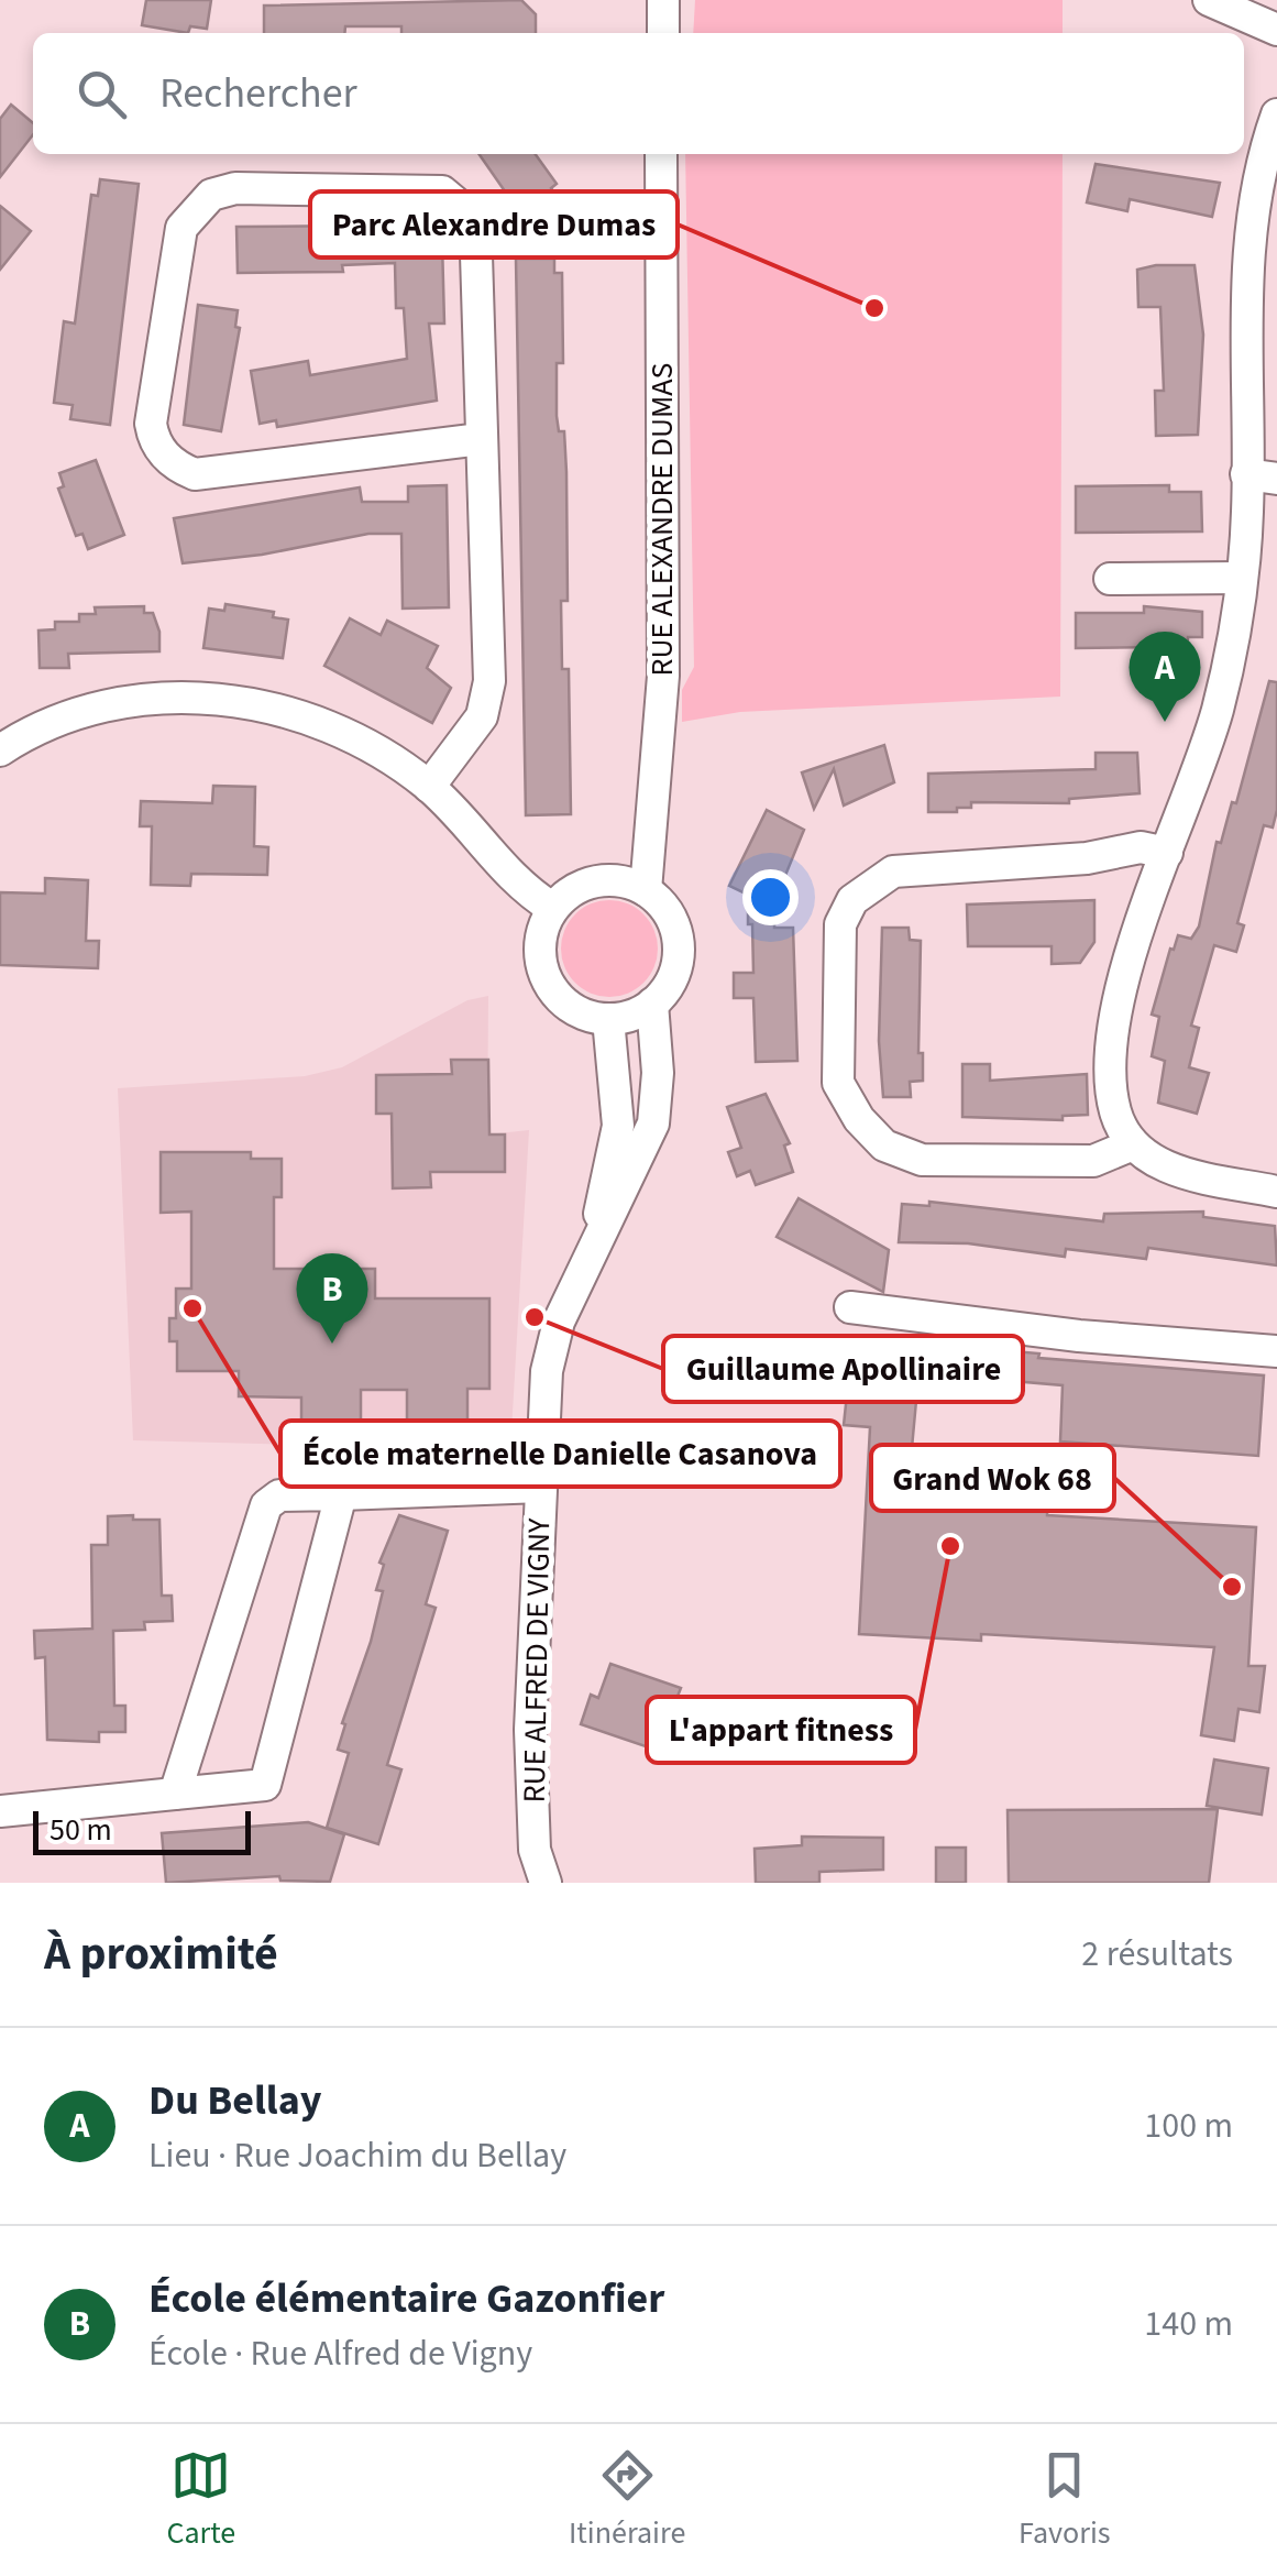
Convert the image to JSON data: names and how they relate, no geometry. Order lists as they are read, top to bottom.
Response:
{
  "streets": {
    "street": ["RUE ALEXANDRE DUMAS", "RUE ALFRED DE VIGNY"]
  },
  "crossings": [
    ["RUE ALEXANDRE DUMAS", "RUE ALFRED DE VIGNY"]
  ],
  "places": [
    "Parc Alexandre Dumas",
    "École maternelle Danielle Casanova",
    "Guillaume Apollinaire",
    "L'appart fitness",
    "Grand Wok 68"
  ],
  "scale_bar": "50 m",
  "page": {
    "search": "Rechercher",
    "pins": ["A", "B"],
    "scale": "50 m",
    "heading": ["À proximité", "2 résultats"],
    "list": [
      {
        "mark": "A",
        "name": "Du Bellay",
        "note": "Lieu · Rue Joachim du Bellay",
        "value": "100 m"
      },
      {
        "mark": "B",
        "name": "École élémentaire Gazonfier",
        "note": "École · Rue Alfred de Vigny",
        "value": "140 m"
      }
    ],
    "nav": ["Carte", "Itinéraire", "Favoris"]
  }
}
